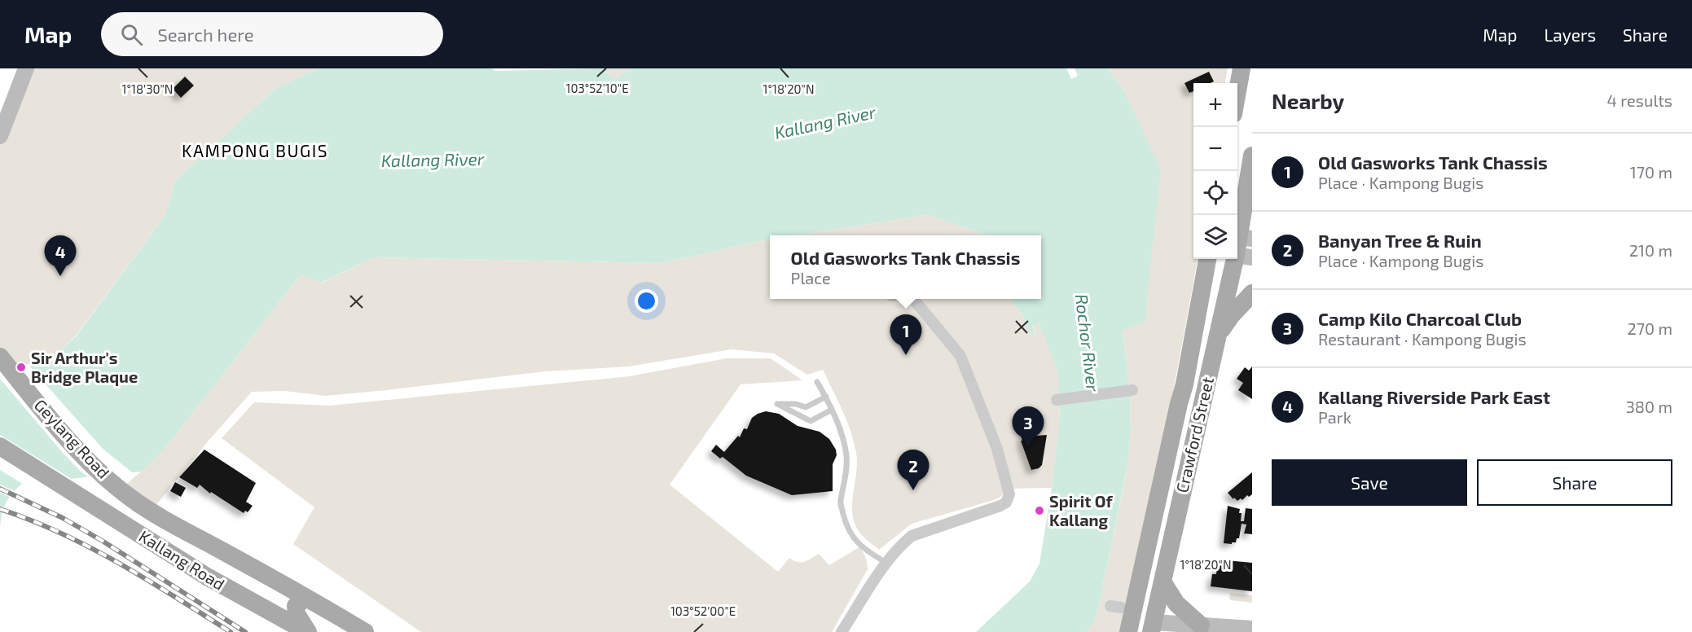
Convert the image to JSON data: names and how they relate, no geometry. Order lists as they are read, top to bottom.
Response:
{
  "streets": {
    "main road": ["Crawford Street", "Geylang Road", "Kallang Road"]
  },
  "crossings": [
    ["Geylang Road", "Kallang Road"]
  ],
  "districts": ["KAMPONG BUGIS"],
  "water": ["Kallang River", "Rochor River"],
  "places": ["Sir Arthur's Bridge Plaque", "Spirit Of Kallang"],
  "page": {
    "header": "Map",
    "search": "Search here",
    "nav": ["Map", "Layers", "Share"],
    "heading": ["Nearby", "4 results"],
    "map_buttons": ["+", "−"],
    "list": [
      {
        "mark": "1",
        "name": "Old Gasworks Tank Chassis",
        "note": "Place · Kampong Bugis",
        "value": "170 m"
      },
      {
        "mark": "2",
        "name": "Banyan Tree & Ruin",
        "note": "Place · Kampong Bugis",
        "value": "210 m"
      },
      {
        "mark": "3",
        "name": "Camp Kilo Charcoal Club",
        "note": "Restaurant · Kampong Bugis",
        "value": "270 m"
      },
      {
        "mark": "4",
        "name": "Kallang Riverside Park East",
        "note": "Park",
        "value": "380 m"
      }
    ],
    "popup": ["Old Gasworks Tank Chassis", "Place"],
    "pins": [
      "4",
      "1",
      "3",
      "2"
    ],
    "buttons": ["Save", "Share"]
  },
  "coordinates": [
    "103°52'10\"E",
    "1°18'30\"N",
    "1°18'20\"N",
    "103°52'00\"E"
  ]
}
